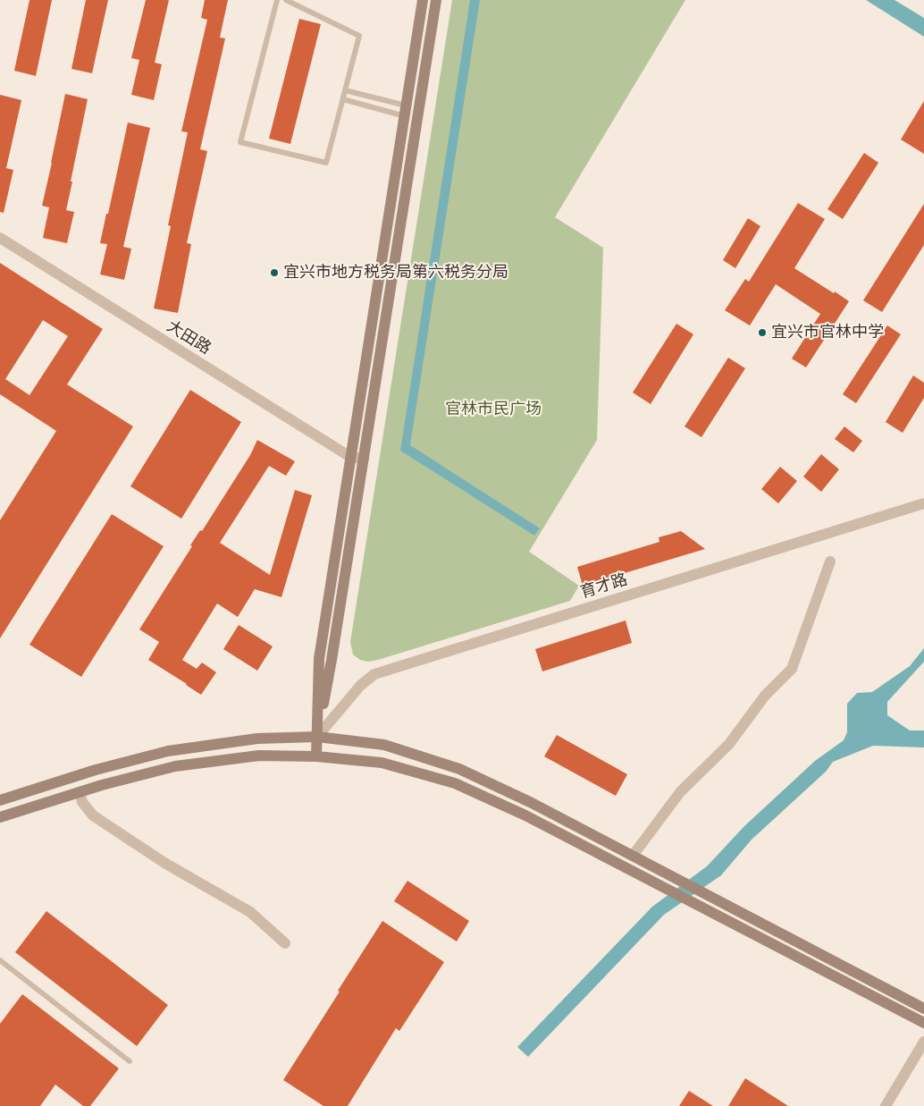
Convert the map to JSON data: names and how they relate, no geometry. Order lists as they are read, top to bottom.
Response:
{
  "streets": {
    "street": ["大田路", "育才路"]
  },
  "parks": ["官林市民广场"],
  "places": ["宜兴市地方税务局第六税务分局", "宜兴市官林中学"]
}
